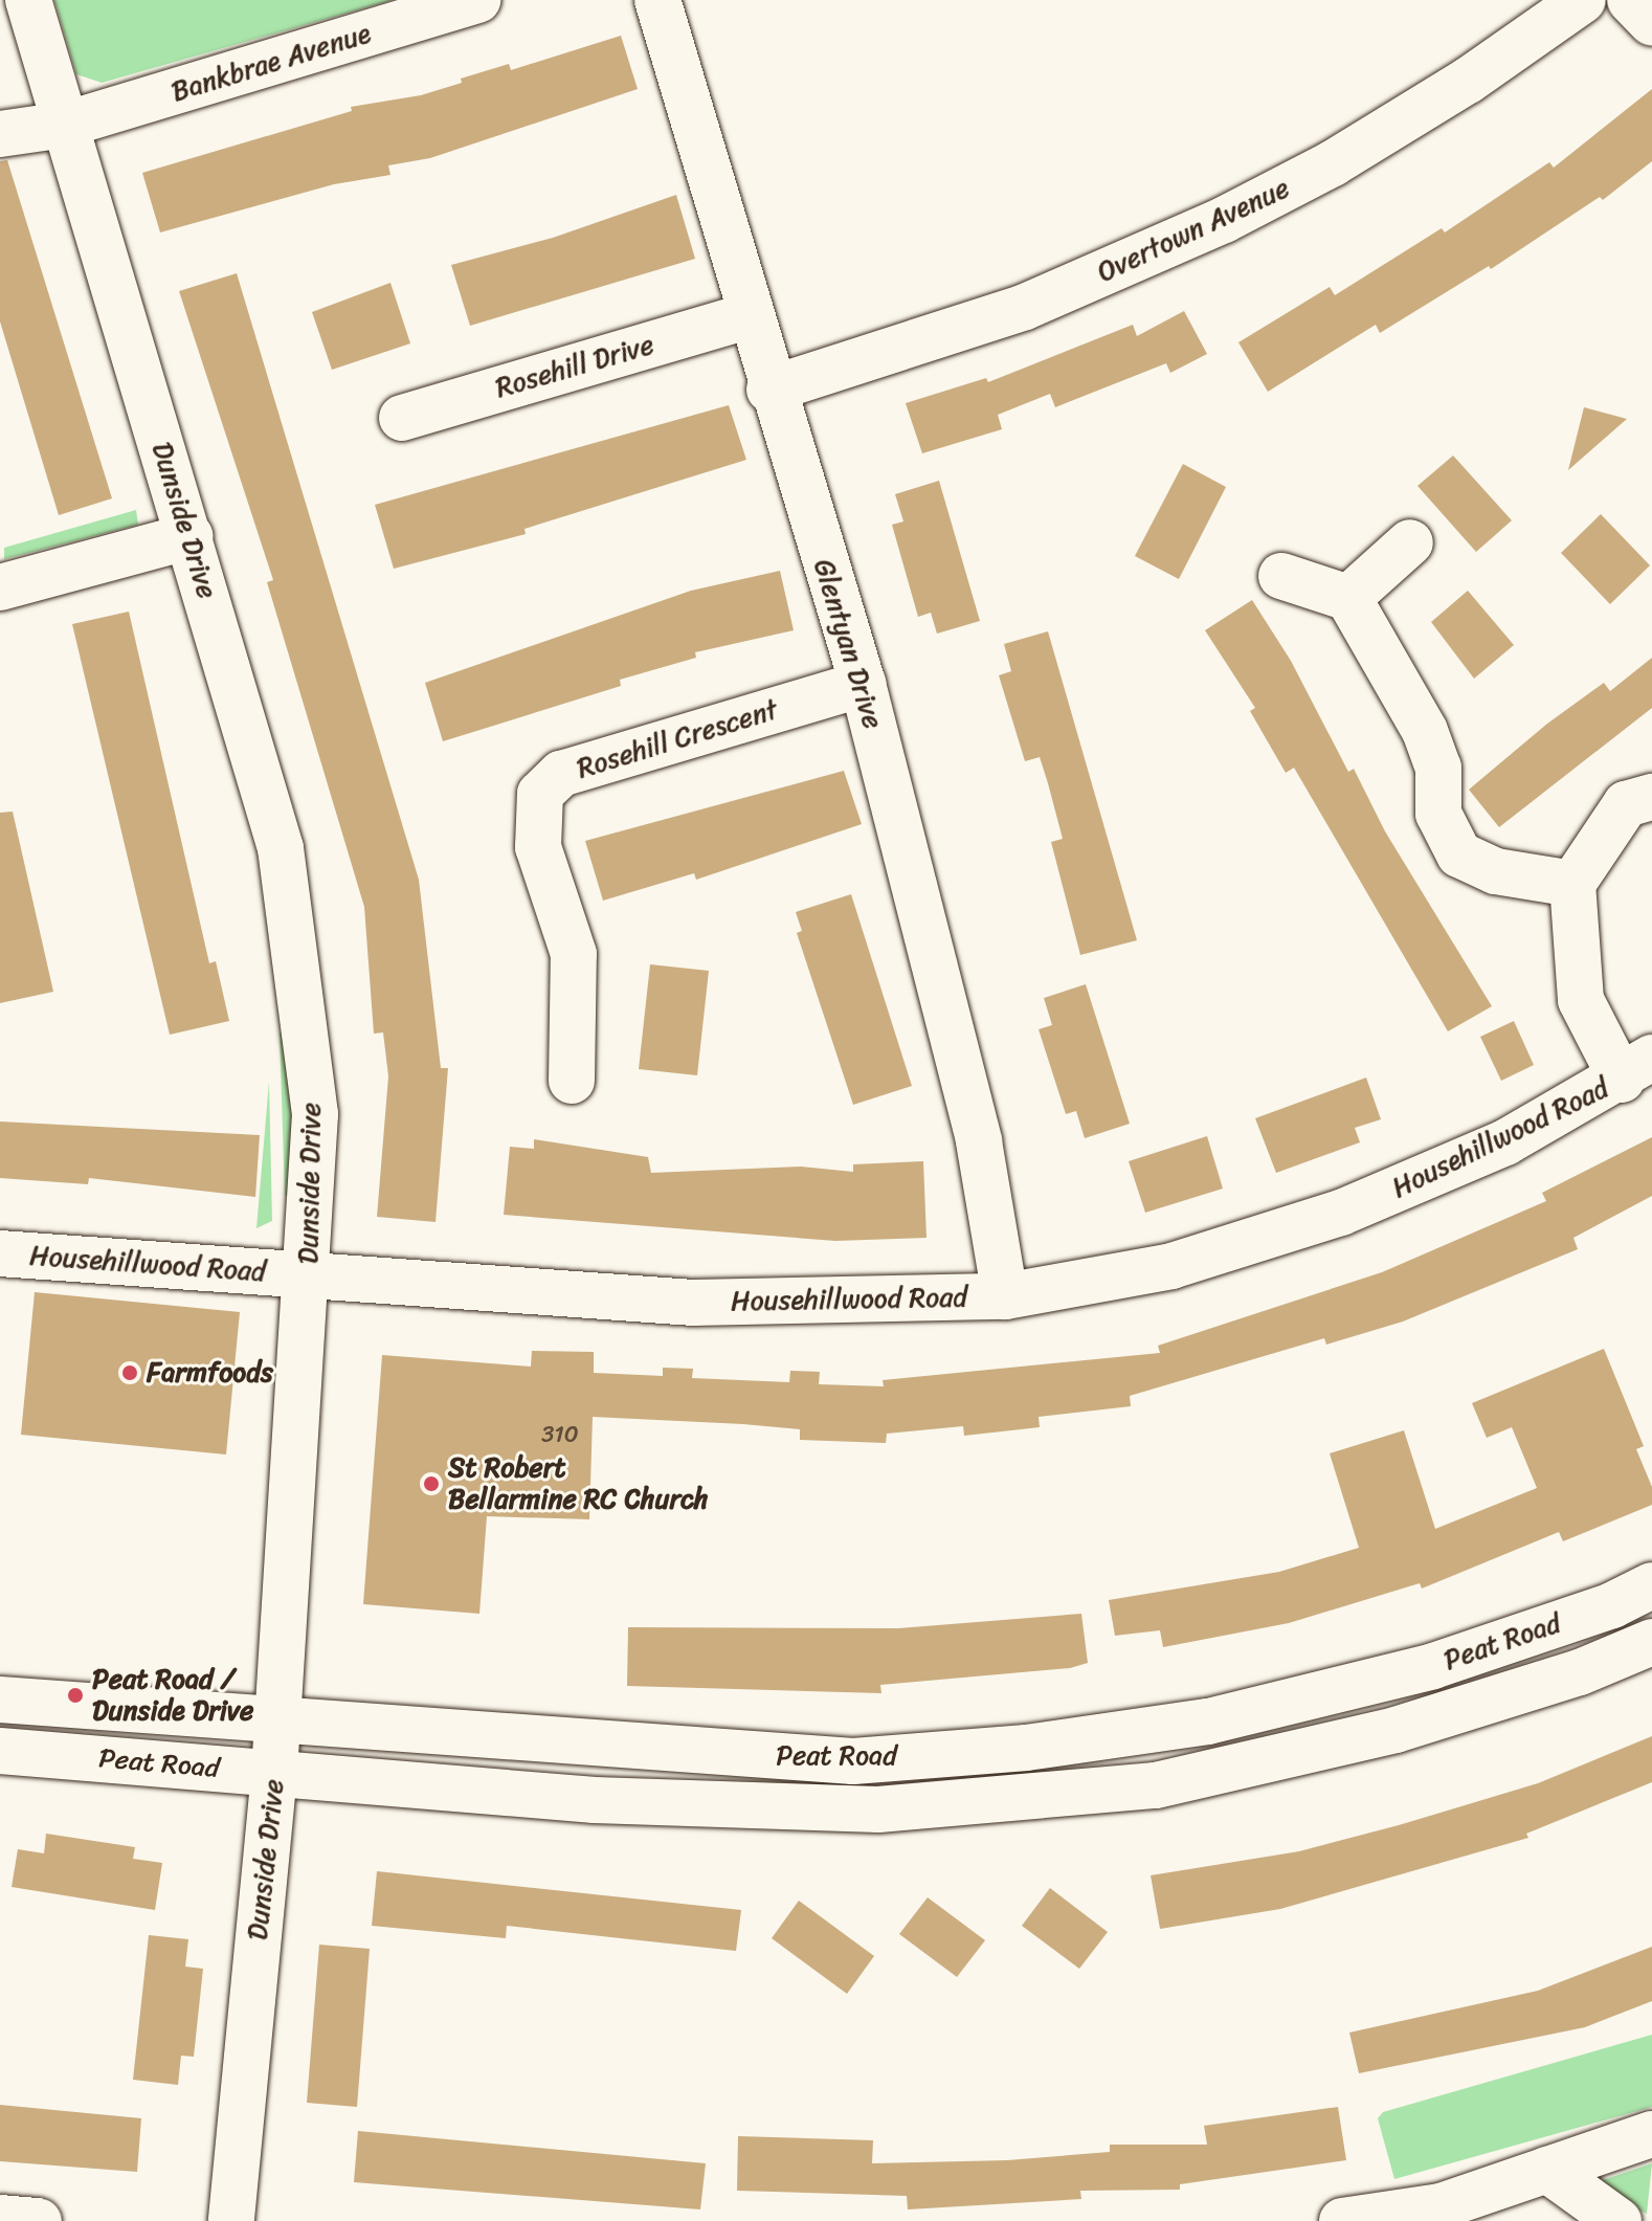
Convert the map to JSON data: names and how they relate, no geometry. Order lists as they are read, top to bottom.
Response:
{
  "streets": {
    "street": [
      "Bankbrae Avenue",
      "Overtown Avenue",
      "Rosehill Drive",
      "Dunside Drive",
      "Glentyan Drive",
      "Rosehill Crescent",
      "Househillwood Road",
      "Peat Road"
    ]
  },
  "crossings": [
    ["Bankbrae Avenue", "Dunside Drive"],
    ["Overtown Avenue", "Glentyan Drive"],
    ["Rosehill Drive", "Glentyan Drive"],
    ["Dunside Drive", "Househillwood Road"],
    ["Dunside Drive", "Peat Road"],
    ["Glentyan Drive", "Rosehill Crescent"],
    ["Glentyan Drive", "Househillwood Road"]
  ],
  "places": ["Farmfoods", "St Robert Bellarmine RC Church", "Peat Road / Dunside Drive"],
  "house_numbers": ["310"]
}
